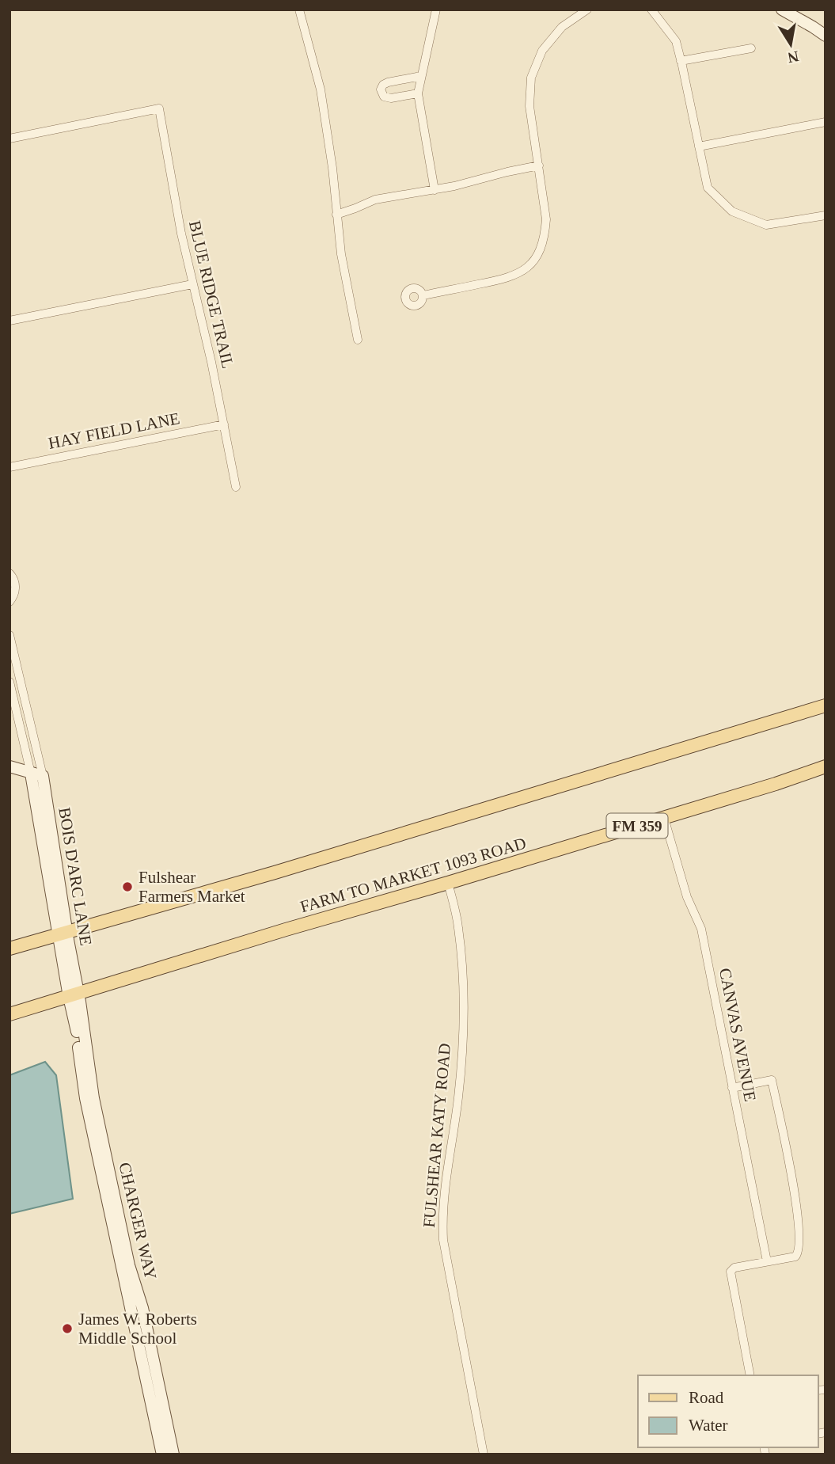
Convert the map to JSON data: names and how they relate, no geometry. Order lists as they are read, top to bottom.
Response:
{
  "streets": {
    "main road": ["FM 359", "FARM TO MARKET 1093 ROAD"],
    "street": [
      "BLUE RIDGE TRAIL",
      "HAY FIELD LANE",
      "BOIS D'ARC LANE",
      "CANVAS AVENUE",
      "FULSHEAR KATY ROAD",
      "CHARGER WAY"
    ]
  },
  "crossings": [
    ["BLUE RIDGE TRAIL", "HAY FIELD LANE"],
    ["FARM TO MARKET 1093 ROAD", "BOIS D'ARC LANE"],
    ["FARM TO MARKET 1093 ROAD", "CANVAS AVENUE"],
    ["FARM TO MARKET 1093 ROAD", "FULSHEAR KATY ROAD"],
    ["FARM TO MARKET 1093 ROAD", "CHARGER WAY"],
    ["BOIS D'ARC LANE", "CHARGER WAY"]
  ],
  "places": ["Fulshear Farmers Market", "James W. Roberts Middle School"],
  "legend": ["Road", "Water"],
  "north": "bottom"
}
